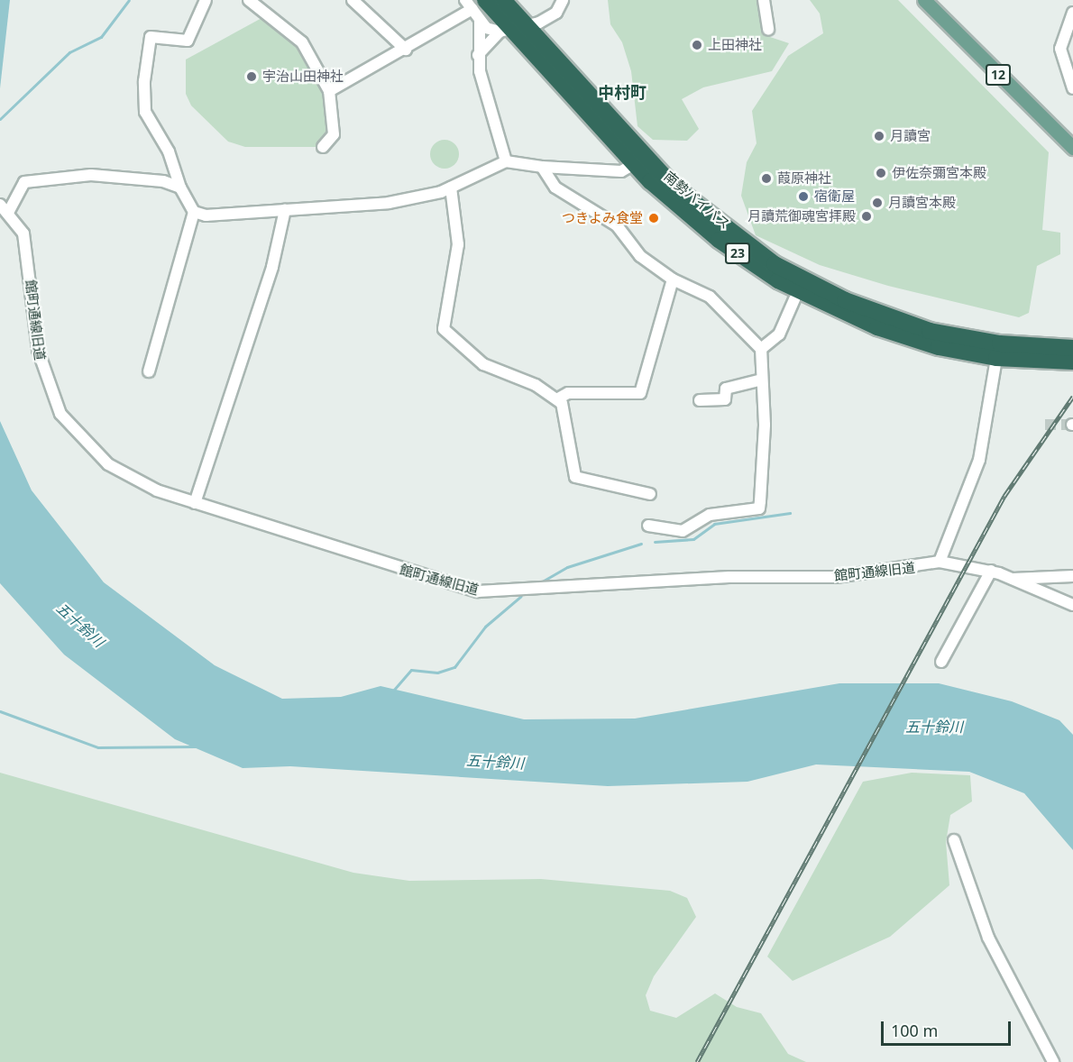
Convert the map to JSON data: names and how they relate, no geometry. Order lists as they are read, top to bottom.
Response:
{
  "streets": {
    "highway": ["南勢バイパス", "23"],
    "main road": ["12"],
    "street": ["館町通線旧道"]
  },
  "districts": ["中村町"],
  "water": ["五十鈴川"],
  "places": [
    "上田神社",
    "宇治山田神社",
    "月讀宮",
    "伊佐奈彌宮本殿",
    "葭原神社",
    "宿衛屋",
    "月讀宮本殿",
    "月讀荒御魂宮拝殿",
    "つきよみ食堂"
  ],
  "scale_bar": "100 m"
}
